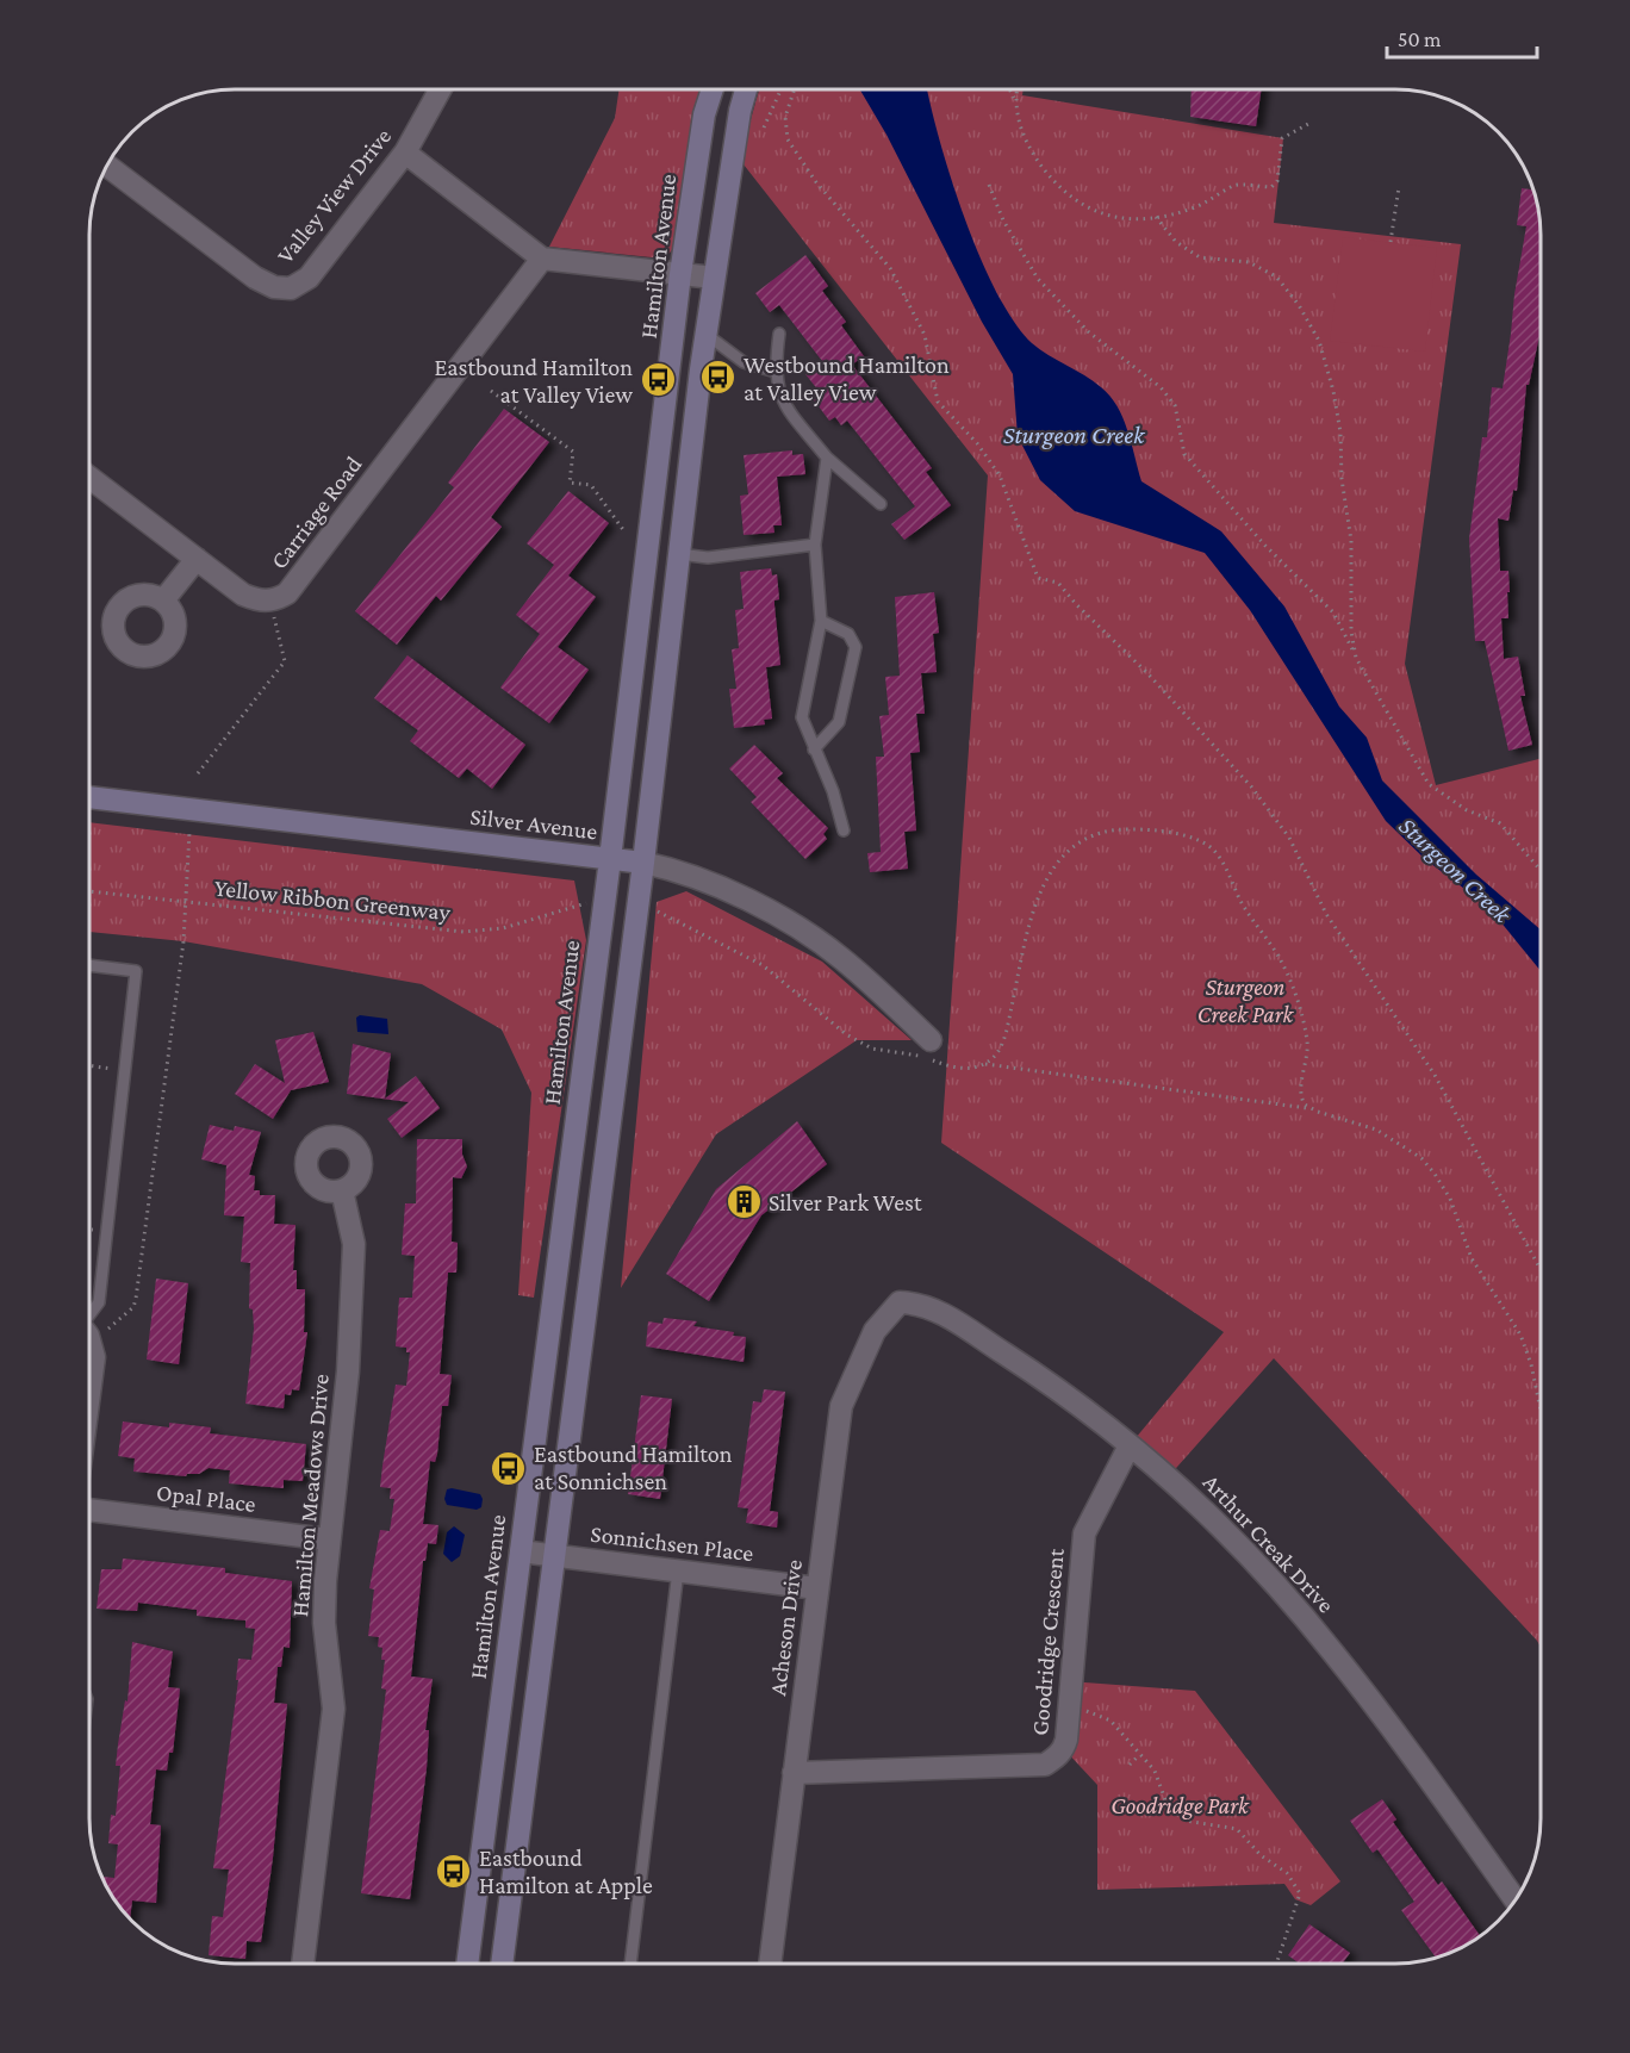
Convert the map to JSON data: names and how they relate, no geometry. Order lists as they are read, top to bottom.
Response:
{
  "streets": {
    "street": [
      "Valley View Drive",
      "Hamilton Avenue",
      "Carriage Road",
      "Silver Avenue",
      "Hamilton Meadows Drive",
      "Opal Place",
      "Sonnichsen Place",
      "Arthur Creak Drive",
      "Acheson Drive",
      "Goodridge Crescent"
    ],
    "path": ["Yellow Ribbon Greenway"]
  },
  "crossings": [
    ["Hamilton Avenue", "Silver Avenue"],
    ["Hamilton Avenue", "Yellow Ribbon Greenway"],
    ["Hamilton Avenue", "Sonnichsen Place"],
    ["Hamilton Meadows Drive", "Opal Place"],
    ["Sonnichsen Place", "Acheson Drive"],
    ["Arthur Creak Drive", "Acheson Drive"],
    ["Arthur Creak Drive", "Goodridge Crescent"],
    ["Acheson Drive", "Goodridge Crescent"]
  ],
  "water": ["Sturgeon Creek"],
  "parks": ["Sturgeon Creek Park", "Goodridge Park"],
  "places": {
    "bus stop": [
      "Westbound Hamilton at Valley View",
      "Eastbound Hamilton at Valley View",
      "Eastbound Hamilton at Sonnichsen",
      "Eastbound Hamilton at Apple"
    ],
    "building": ["Silver Park West"]
  },
  "scale_bar": "50 m"
}
